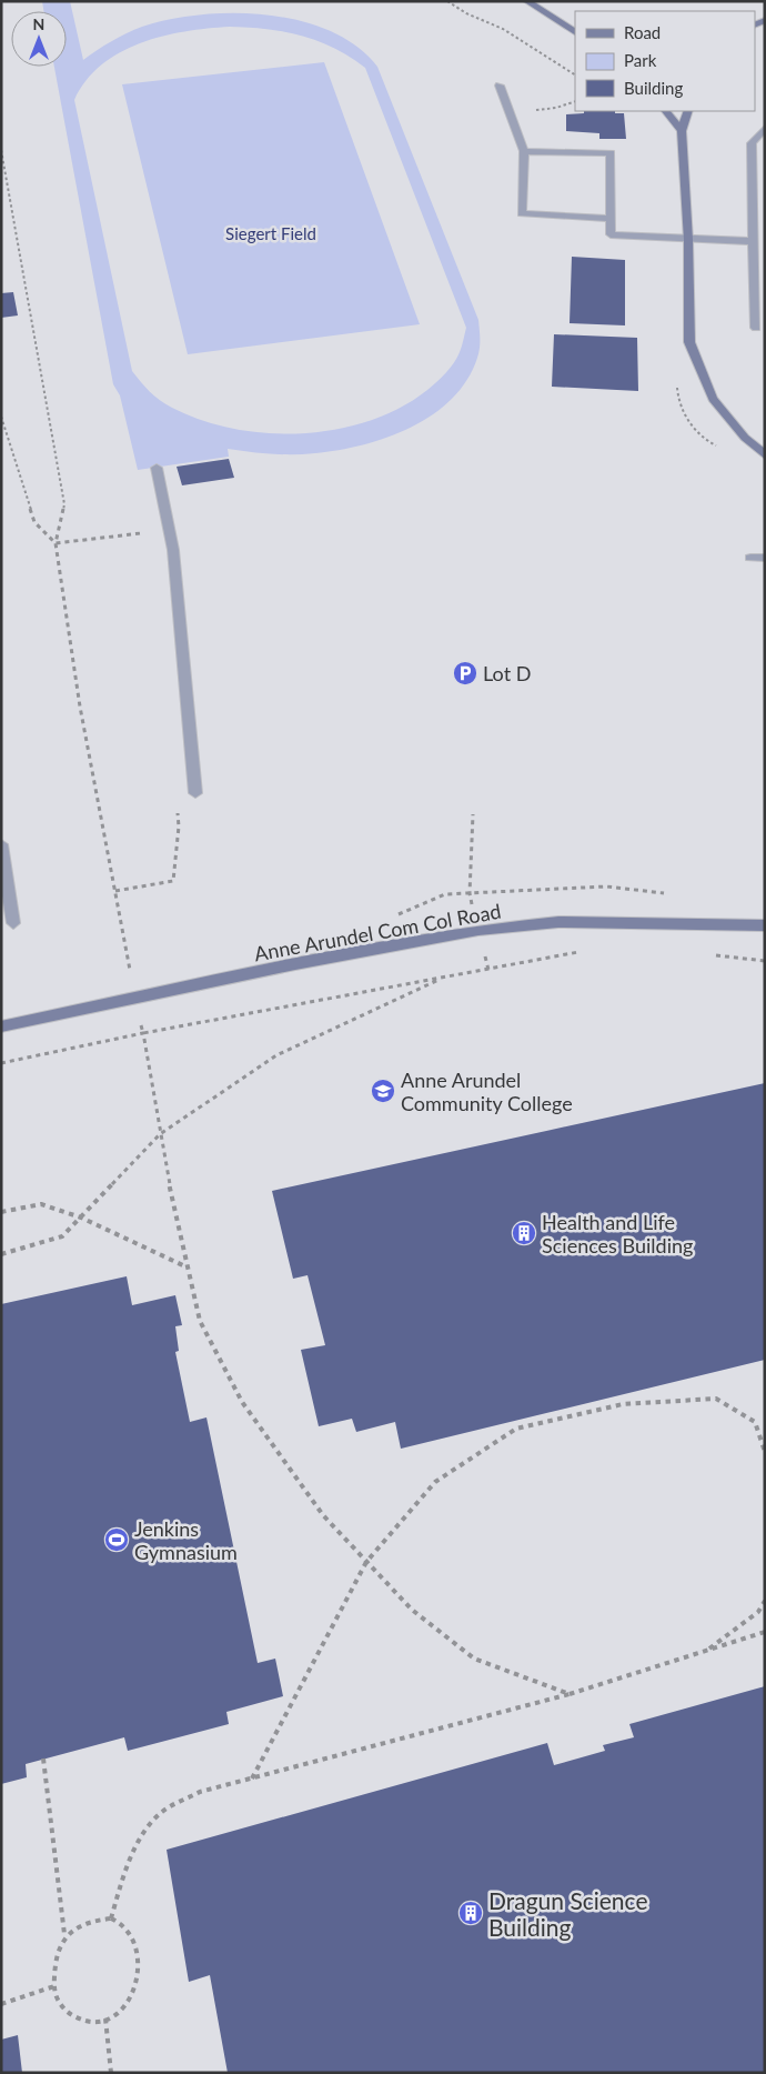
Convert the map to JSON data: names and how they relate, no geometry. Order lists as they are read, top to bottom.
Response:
{
  "streets": {
    "street": ["Anne Arundel Com Col Road"]
  },
  "parks": ["Siegert Field"],
  "places": {
    "parking": ["Lot D"],
    "school or university": ["Anne Arundel Community College"],
    "building": ["Health and Life Sciences Building", "Dragun Science Building"],
    "sports": ["Jenkins Gymnasium"]
  },
  "legend": ["Road", "Park", "Building"],
  "north": "top"
}
